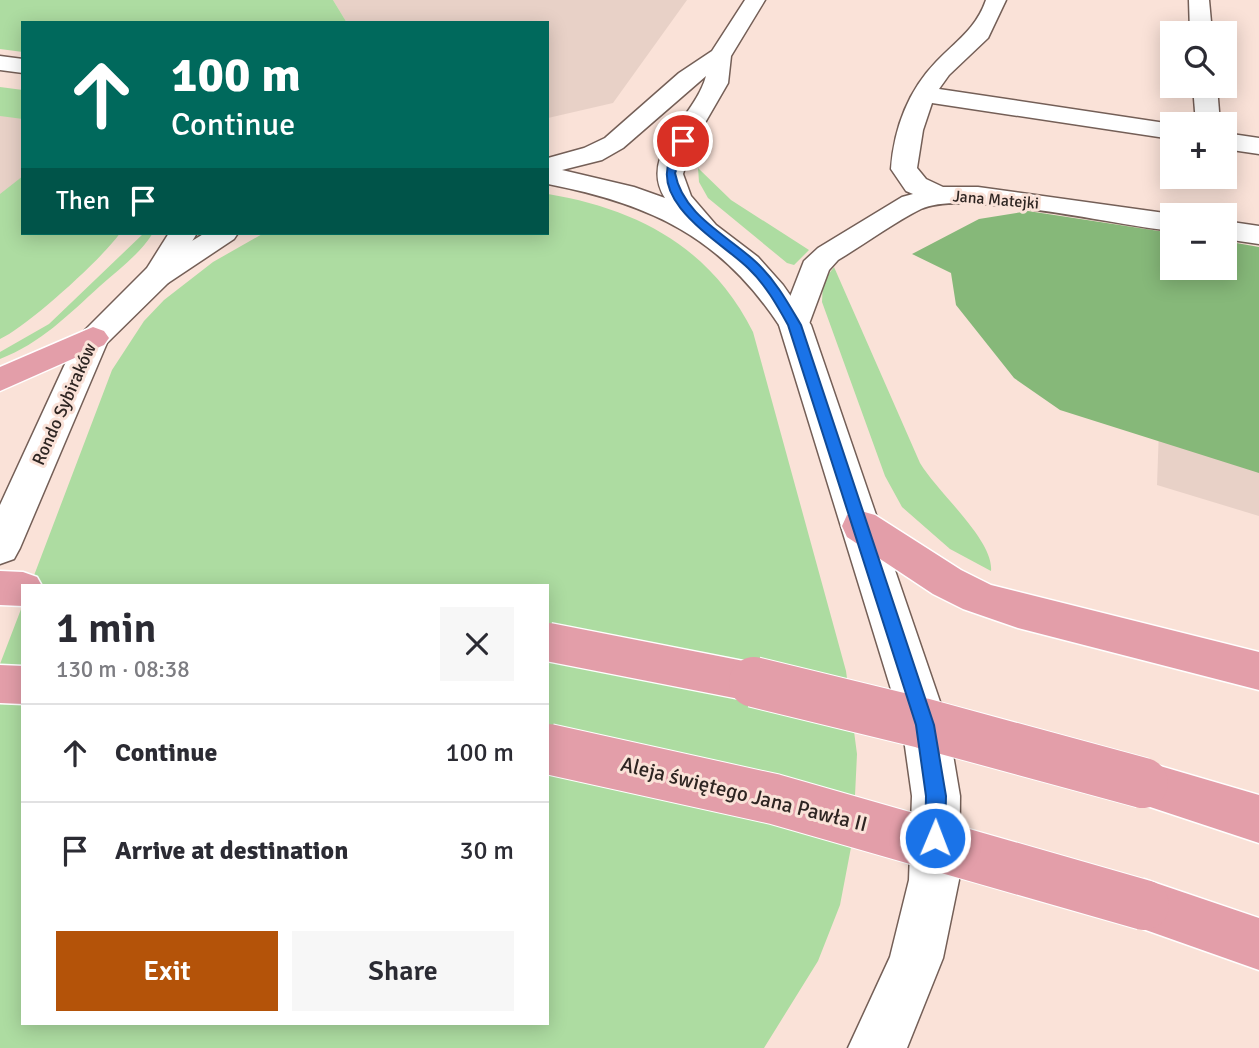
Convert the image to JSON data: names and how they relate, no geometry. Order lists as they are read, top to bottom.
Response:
{
  "streets": {
    "main road": ["Jana Matejki", "Rondo Sybiraków", "Aleja świętego Jana Pawła II"]
  },
  "page": {
    "map_buttons": ["+", "−"],
    "turn": ["100 m", "Continue"],
    "then": "Then",
    "heading": ["1 min", "130 m · 08:38"],
    "list": [
      {
        "name": "Continue",
        "value": "100 m"
      },
      {
        "name": "Arrive at destination",
        "value": "30 m"
      }
    ],
    "buttons": ["Exit", "Share"]
  }
}
